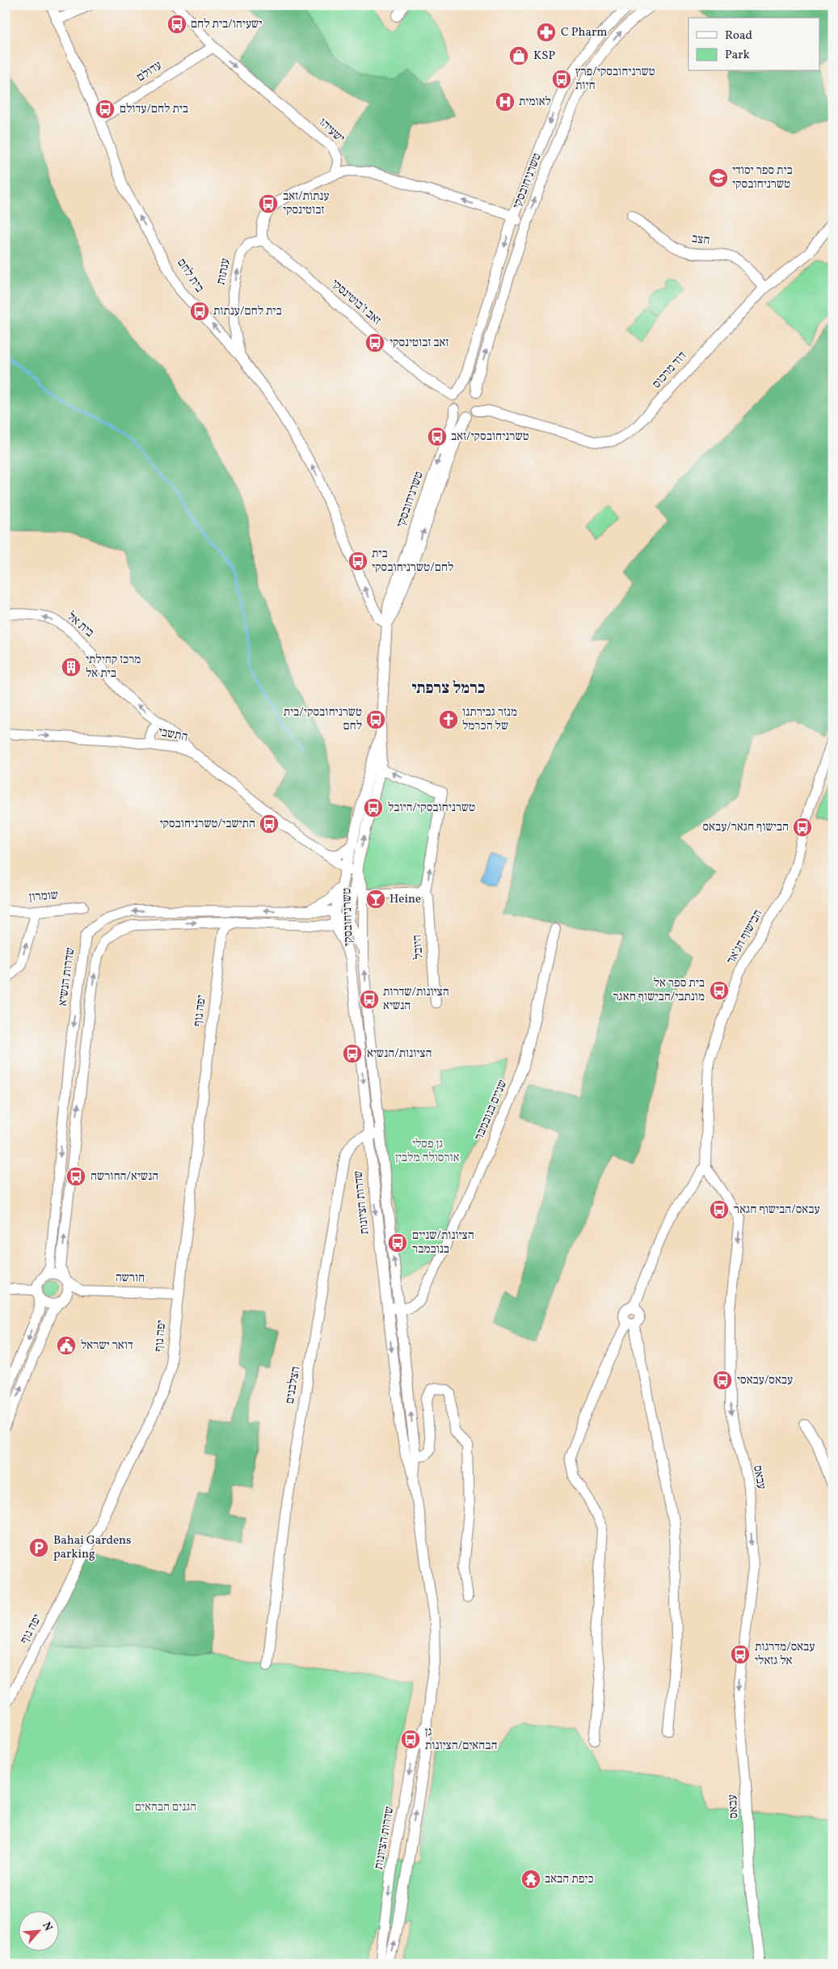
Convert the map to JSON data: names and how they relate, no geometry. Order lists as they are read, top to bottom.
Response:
{
  "streets": {
    "street": [
      "עדולם",
      "ישעיהו",
      "טשרניחובסקי",
      "חצב",
      "ענתות",
      "בית לחם",
      "זאב ז'בוטינסקי",
      "דוד מרכוס",
      "בית אל",
      "התשבי",
      "שומרון",
      "הבישוף חג'אר",
      "היובל",
      "שדרות הנשיא",
      "יפה נוף",
      "שניים בנובמבר",
      "שדרות הציונות",
      "חורשה",
      "הצלבנים",
      "עבאס"
    ]
  },
  "crossings": [
    ["עדולם", "ישעיהו"],
    ["עדולם", "בית לחם"],
    ["טשרניחובסקי", "בית לחם"],
    ["טשרניחובסקי", "זאב ז'בוטינסקי"],
    ["טשרניחובסקי", "דוד מרכוס"],
    ["טשרניחובסקי", "התשבי"],
    ["טשרניחובסקי", "שדרות הנשיא"],
    ["טשרניחובסקי", "שדרות הציונות"],
    ["חצב", "דוד מרכוס"],
    ["ענתות", "בית לחם"],
    ["ענתות", "זאב ז'בוטינסקי"],
    ["זאב ז'בוטינסקי", "דוד מרכוס"],
    ["בית אל", "התשבי"],
    ["הבישוף חג'אר", "עבאס"],
    ["שדרות הנשיא", "חורשה"],
    ["יפה נוף", "חורשה"],
    ["שניים בנובמבר", "שדרות הציונות"],
    ["שדרות הציונות", "הצלבנים"]
  ],
  "one_way": [
    "ישעיהו",
    "ענתות",
    "בית לחם",
    "בית אל",
    "התשבי"
  ],
  "districts": ["כרמל צרפתי"],
  "parks": ["גן פסלי אורסולה מלבין", "הגנים הבהאים"],
  "places": {
    "bus stop": [
      "ישעיהו/בית לחם",
      "טשרניחובסקי/פרץ חיות",
      "בית לחם/עדולם",
      "ענתות/זאב זבוטינסקי",
      "בית לחם/ענתות",
      "זאב זבוטינסקי",
      "טשרניחובסקי/זאב",
      "בית לחם/טשרניחובסקי",
      "טשרניחובסקי/בית לחם",
      "טשרניחובסקי/היובל",
      "התישבי/טשרניחובסקי",
      "הבישוף חגאר/עבאס",
      "בית ספר אל מונתבי/הבישוף חאגר",
      "הציונות/שדרות הנשיא",
      "הציונות/הנשיא",
      "הנשיא/החורשה",
      "עבאס/הבישוף חגאר",
      "הציונות/שניים בנובמבר",
      "עבאס/עבאסי",
      "עבאס/מדרגות אל גזאלי",
      "גן הבהאים/הציונות"
    ],
    "pharmacy": ["C Pharm"],
    "shop": ["KSP"],
    "hospital": ["לאומית"],
    "school or university": ["בית ספר יסודי טשרניחובסקי"],
    "building": ["מרכז קהילתי בית אל"],
    "church": ["מנזר גבירתנו של הכרמל"],
    "bar": ["Heine"],
    "public building": ["דואר ישראל"],
    "parking": ["Bahai Gardens parking"],
    "temple": ["כיפת הבאב"]
  },
  "legend": ["Road", "Park"],
  "north": "top right"
}
